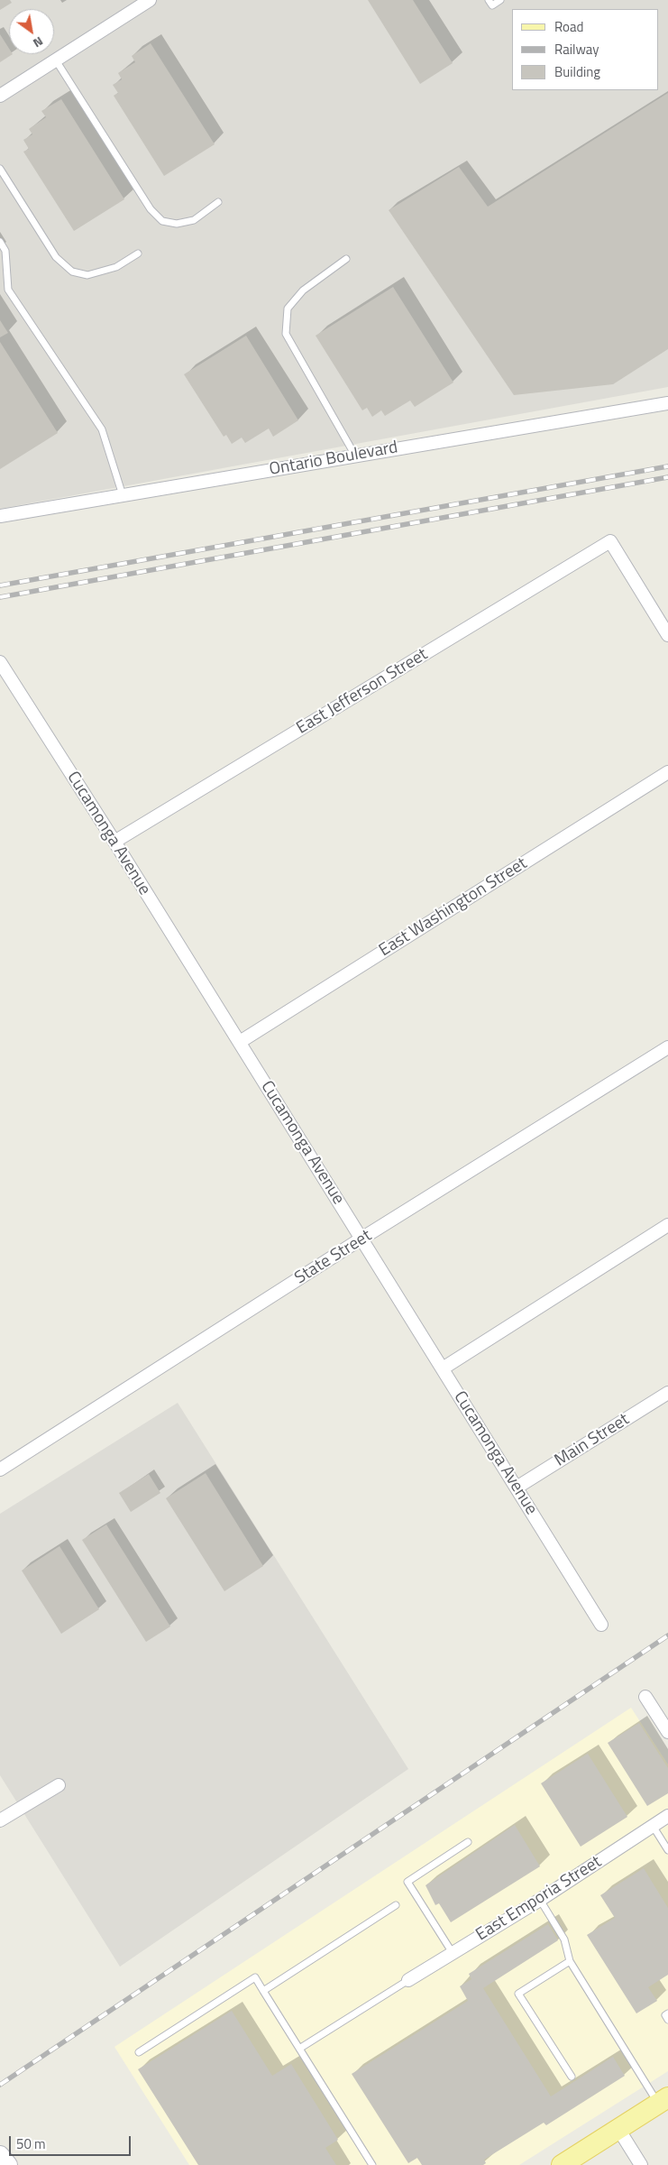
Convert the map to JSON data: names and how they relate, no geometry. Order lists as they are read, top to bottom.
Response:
{
  "streets": {
    "street": [
      "Ontario Boulevard",
      "East Jefferson Street",
      "Cucamonga Avenue",
      "East Washington Street",
      "State Street",
      "Main Street",
      "East Emporia Street"
    ]
  },
  "crossings": [
    ["East Jefferson Street", "Cucamonga Avenue"],
    ["Cucamonga Avenue", "East Washington Street"],
    ["Cucamonga Avenue", "State Street"],
    ["Cucamonga Avenue", "Main Street"]
  ],
  "legend": ["Road", "Railway", "Building"],
  "scale_bar": "50 m",
  "north": "bottom right"
}
